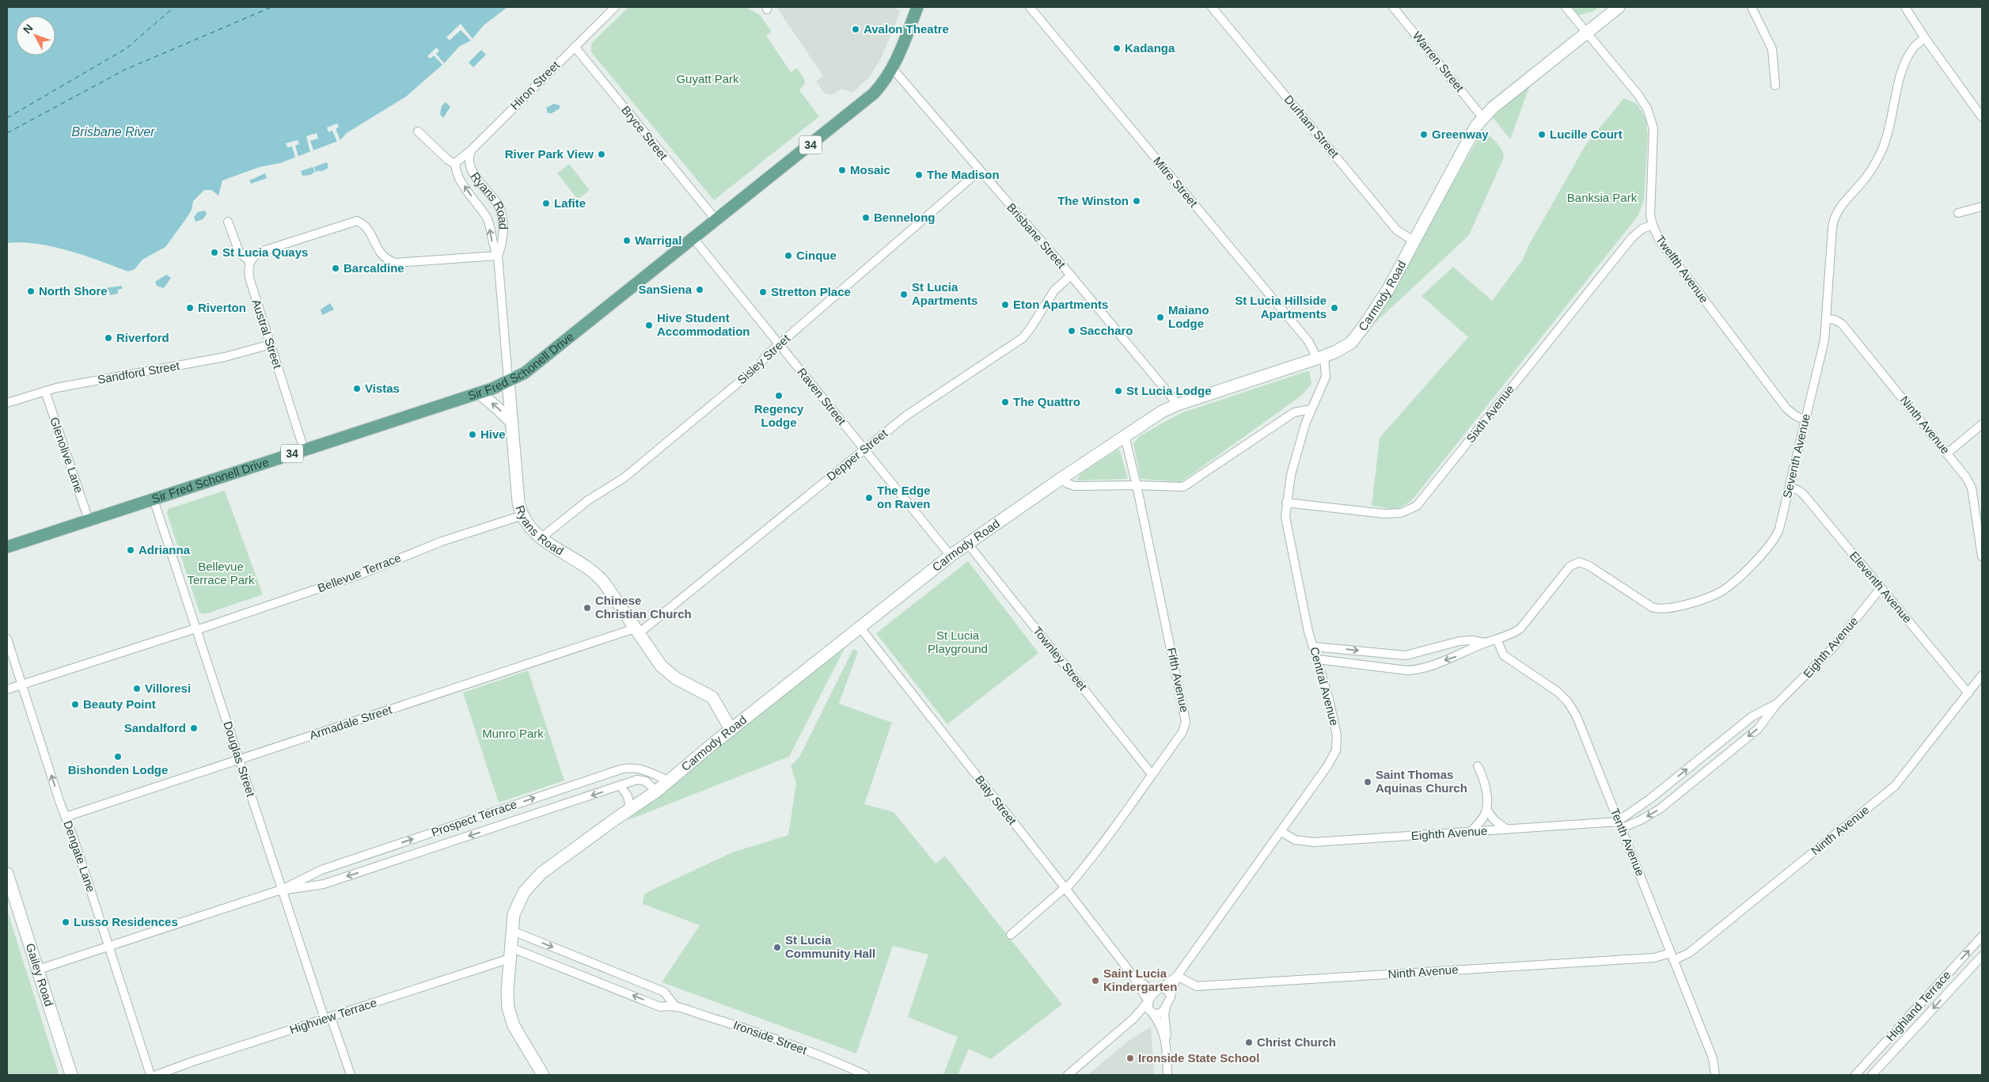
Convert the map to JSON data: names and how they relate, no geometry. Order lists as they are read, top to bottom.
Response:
{
  "streets": {
    "main road": ["34", "Sir Fred Schonell Drive"],
    "street": [
      "Warren Street",
      "Hiron Street",
      "Durham Street",
      "Bryce Street",
      "Mitre Street",
      "Ryans Road",
      "Brisbane Street",
      "Twelfth Avenue",
      "Carmody Road",
      "Austral Street",
      "Sisley Street",
      "Sandford Street",
      "Raven Street",
      "Sixth Avenue",
      "Ninth Avenue",
      "Glenolive Lane",
      "Depper Street",
      "Seventh Avenue",
      "Bellevue Terrace",
      "Eleventh Avenue",
      "Eighth Avenue",
      "Townley Street",
      "Fifth Avenue",
      "Central Avenue",
      "Armadale Street",
      "Douglas Street",
      "Baty Street",
      "Prospect Terrace",
      "Tenth Avenue",
      "Dengate Lane",
      "Gailey Road",
      "Highland Terrace",
      "Highview Terrace",
      "Ironside Street"
    ]
  },
  "crossings": [
    ["Warren Street", "Carmody Road"],
    ["Hiron Street", "Bryce Street"],
    ["Hiron Street", "Ryans Road"],
    ["Durham Street", "Carmody Road"],
    ["Bryce Street", "Sir Fred Schonell Drive"],
    ["Mitre Street", "Carmody Road"],
    ["Mitre Street", "Central Avenue"],
    ["Ryans Road", "Carmody Road"],
    ["Ryans Road", "Sisley Street"],
    ["Ryans Road", "Sir Fred Schonell Drive"],
    ["Ryans Road", "Depper Street"],
    ["Ryans Road", "Bellevue Terrace"],
    ["Ryans Road", "Armadale Street"],
    ["Brisbane Street", "Carmody Road"],
    ["Brisbane Street", "Sisley Street"],
    ["Brisbane Street", "Sir Fred Schonell Drive"],
    ["Brisbane Street", "Depper Street"],
    ["Twelfth Avenue", "Carmody Road"],
    ["Twelfth Avenue", "Sixth Avenue"],
    ["Twelfth Avenue", "Seventh Avenue"],
    ["Carmody Road", "Raven Street"],
    ["Carmody Road", "Townley Street"],
    ["Carmody Road", "Fifth Avenue"],
    ["Carmody Road", "Central Avenue"],
    ["Carmody Road", "Baty Street"],
    ["Carmody Road", "Prospect Terrace"],
    ["Carmody Road", "Highview Terrace"],
    ["Carmody Road", "Ironside Street"],
    ["Austral Street", "Sir Fred Schonell Drive"],
    ["Austral Street", "Sandford Street"],
    ["Sisley Street", "Raven Street"],
    ["Sir Fred Schonell Drive", "Raven Street"],
    ["Sir Fred Schonell Drive", "Glenolive Lane"],
    ["Sir Fred Schonell Drive", "Douglas Street"],
    ["Sandford Street", "Glenolive Lane"],
    ["Raven Street", "Depper Street"],
    ["Sixth Avenue", "Central Avenue"],
    ["Ninth Avenue", "Seventh Avenue"],
    ["Ninth Avenue", "Eleventh Avenue"],
    ["Ninth Avenue", "Central Avenue"],
    ["Ninth Avenue", "Tenth Avenue"],
    ["Depper Street", "Armadale Street"],
    ["Seventh Avenue", "Eleventh Avenue"],
    ["Seventh Avenue", "Central Avenue"],
    ["Seventh Avenue", "Tenth Avenue"],
    ["Bellevue Terrace", "Douglas Street"],
    ["Bellevue Terrace", "Dengate Lane"],
    ["Eleventh Avenue", "Eighth Avenue"],
    ["Eighth Avenue", "Central Avenue"],
    ["Eighth Avenue", "Tenth Avenue"],
    ["Townley Street", "Fifth Avenue"],
    ["Fifth Avenue", "Baty Street"],
    ["Central Avenue", "Baty Street"],
    ["Armadale Street", "Douglas Street"],
    ["Armadale Street", "Dengate Lane"],
    ["Douglas Street", "Prospect Terrace"],
    ["Douglas Street", "Highview Terrace"],
    ["Prospect Terrace", "Dengate Lane"],
    ["Prospect Terrace", "Gailey Road"],
    ["Highview Terrace", "Ironside Street"]
  ],
  "water": ["Brisbane River"],
  "parks": [
    "Guyatt Park",
    "Banksia Park",
    "Bellevue Terrace Park",
    "St Lucia Playground",
    "Munro Park"
  ],
  "places": [
    "Avalon Theatre",
    "Kadanga",
    "Greenway",
    "Lucille Court",
    "River Park View",
    "Mosaic",
    "The Madison",
    "The Winston",
    "Lafite",
    "Bennelong",
    "Warrigal",
    "St Lucia Quays",
    "Cinque",
    "Barcaldine",
    "SanSiena",
    "North Shore",
    "Stretton Place",
    "St Lucia Apartments",
    "Eton Apartments",
    "Riverton",
    "St Lucia Hillside Apartments",
    "Maiano Lodge",
    "Hive Student Accommodation",
    "Saccharo",
    "Riverford",
    "Vistas",
    "St Lucia Lodge",
    "Regency Lodge",
    "The Quattro",
    "Hive",
    "The Edge on Raven",
    "Adrianna",
    "Chinese Christian Church",
    "Villoresi",
    "Beauty Point",
    "Sandalford",
    "Bishonden Lodge",
    "Saint Thomas Aquinas Church",
    "Lusso Residences",
    "St Lucia Community Hall",
    "Saint Lucia Kindergarten",
    "Christ Church",
    "Ironside State School"
  ],
  "north": "top left"
}
